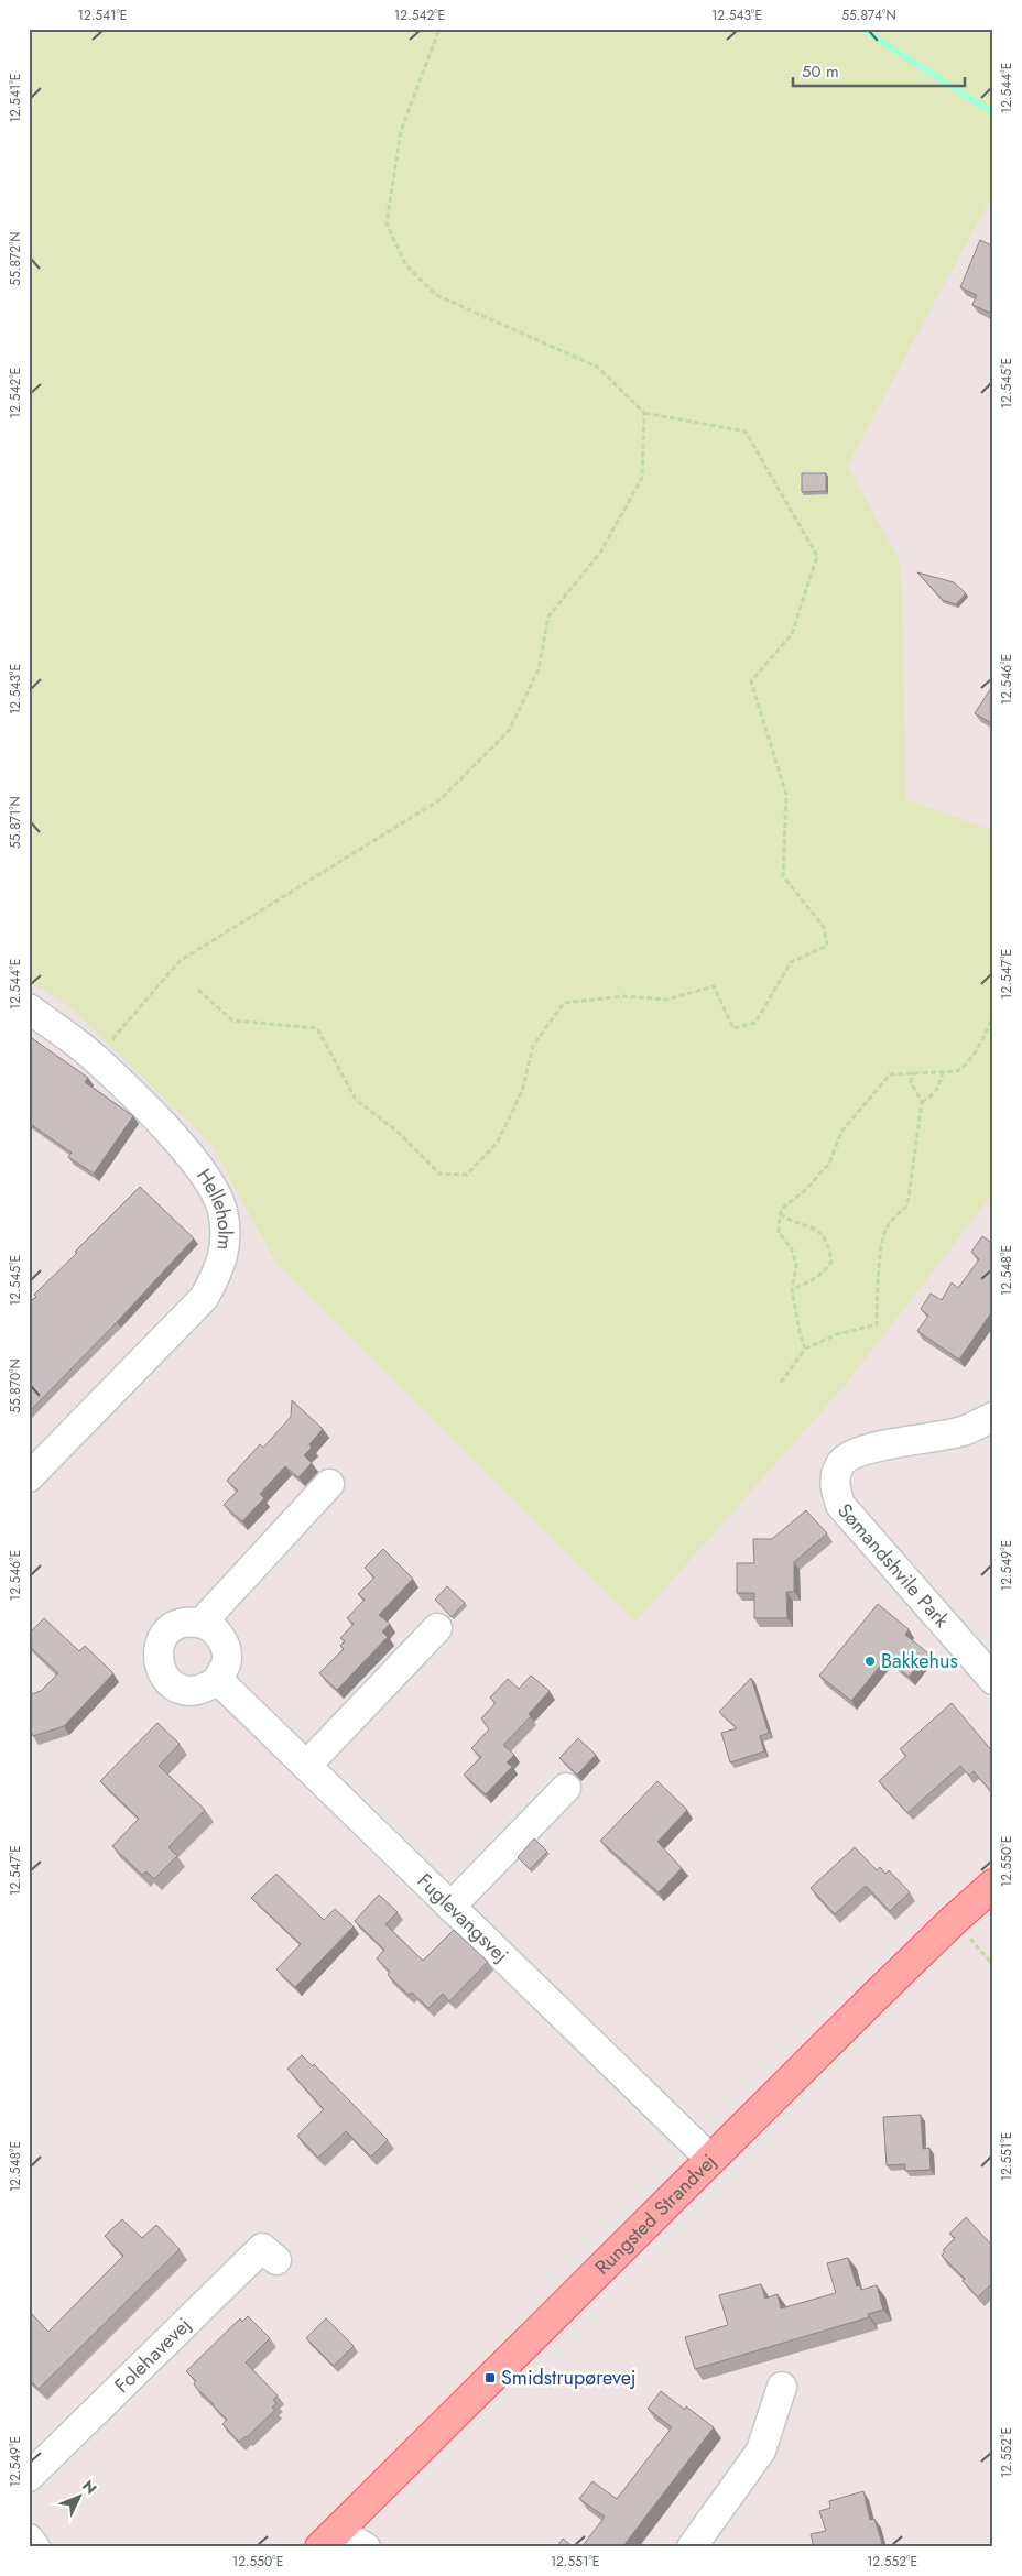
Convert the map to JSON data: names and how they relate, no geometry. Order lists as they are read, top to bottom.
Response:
{
  "streets": {
    "main road": ["Rungsted Strandvej"],
    "street": [
      "Helleholm",
      "Sømandshvile Park",
      "Fuglevangsvej",
      "Folehavevej"
    ]
  },
  "crossings": [
    ["Fuglevangsvej", "Rungsted Strandvej"]
  ],
  "places": {
    "other": ["Bakkehus"],
    "transit": ["Smidstrupørevej"]
  },
  "scale_bar": "50 m",
  "north": "top right",
  "coordinates": [
    "12.541°E",
    "12.542°E",
    "12.543°E",
    "55.874°N",
    "12.544°E",
    "55.872°N",
    "12.545°E",
    "12.546°E",
    "55.871°N",
    "12.547°E",
    "12.548°E",
    "55.870°N",
    "12.549°E",
    "12.550°E",
    "12.551°E",
    "12.552°E"
  ]
}
